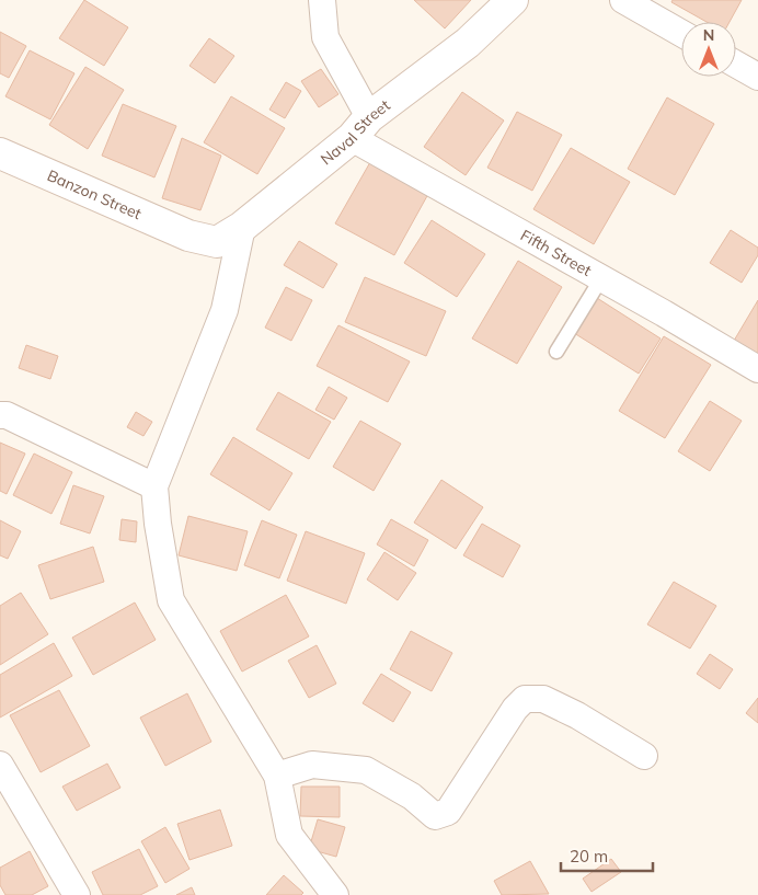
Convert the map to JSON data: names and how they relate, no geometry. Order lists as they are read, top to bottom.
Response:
{
  "streets": {
    "street": ["Naval Street", "Banzon Street", "Fifth Street"]
  },
  "crossings": [
    ["Naval Street", "Banzon Street"],
    ["Naval Street", "Fifth Street"]
  ],
  "scale_bar": "20 m",
  "north": "top"
}
